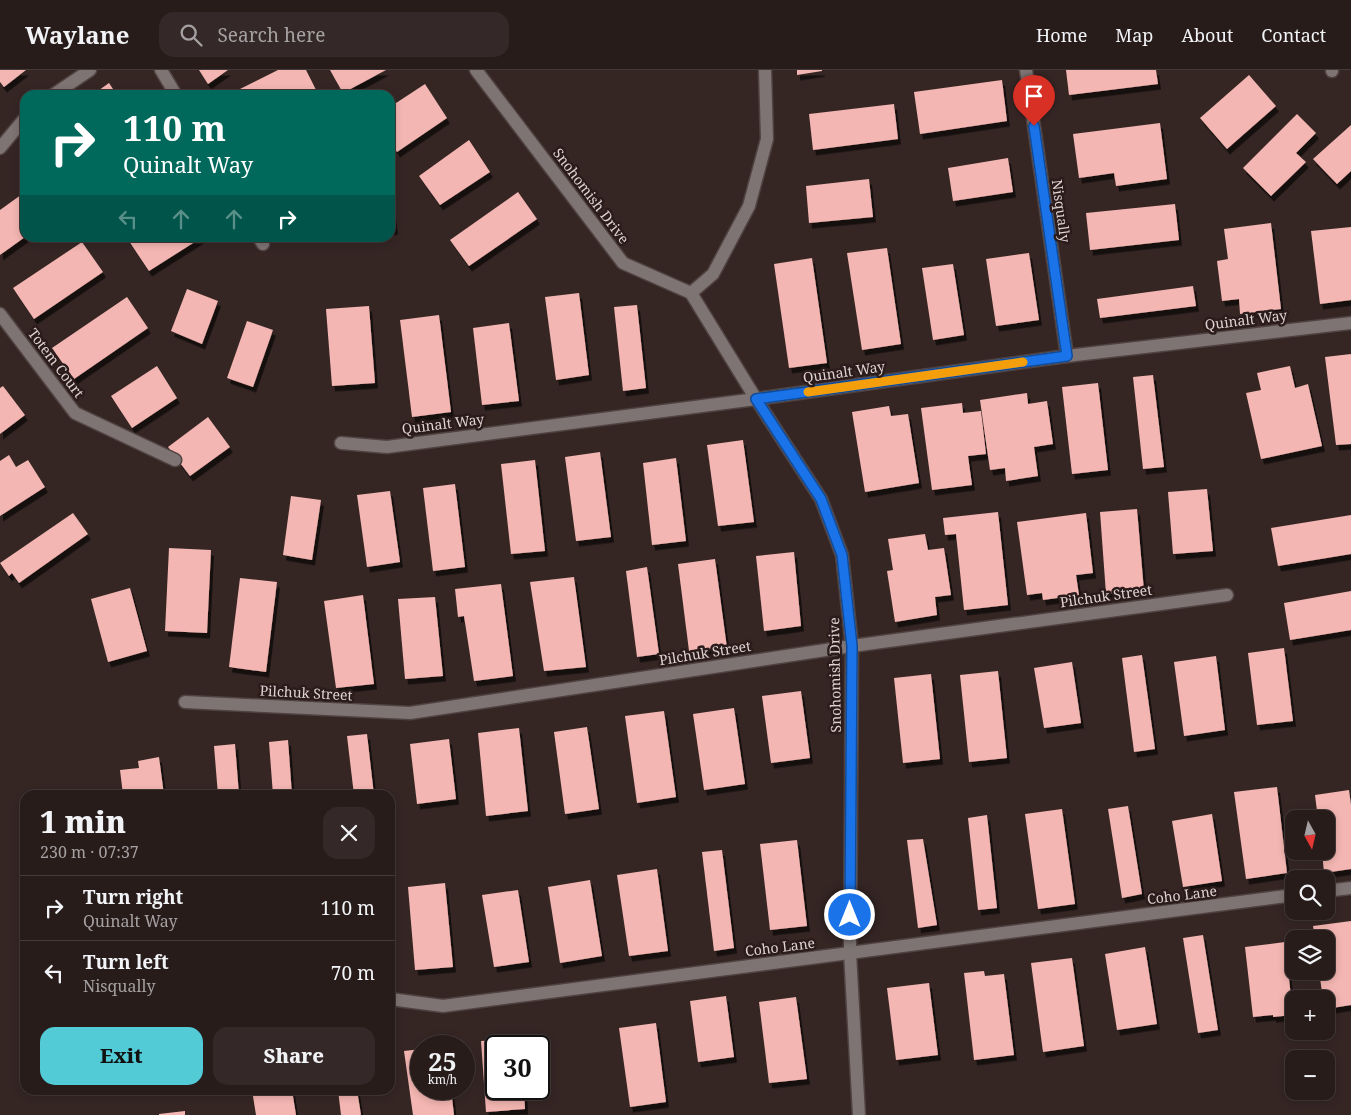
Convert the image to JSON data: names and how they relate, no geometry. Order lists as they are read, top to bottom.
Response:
{
  "streets": {
    "street": [
      "Snohomish Drive",
      "Nisqually",
      "Quinalt Way",
      "Totem Court",
      "Pilchuk Street",
      "Coho Lane"
    ]
  },
  "crossings": [
    ["Snohomish Drive", "Quinalt Way"],
    ["Snohomish Drive", "Pilchuk Street"],
    ["Snohomish Drive", "Coho Lane"],
    ["Nisqually", "Quinalt Way"]
  ],
  "north": "bottom",
  "page": {
    "header": "Waylane",
    "search": "Search here",
    "nav": [
      "Home",
      "Map",
      "About",
      "Contact"
    ],
    "turn": ["110 m", "Quinalt Way"],
    "heading": ["1 min", "230 m · 07:37"],
    "map_buttons": ["+", "−"],
    "list": [
      {
        "name": "Turn right",
        "note": "Quinalt Way",
        "value": "110 m"
      },
      {
        "name": "Turn left",
        "note": "Nisqually",
        "value": "70 m"
      }
    ],
    "buttons": ["Exit", "Share"],
    "speed": "25 km/h",
    "limit": "30"
  }
}
